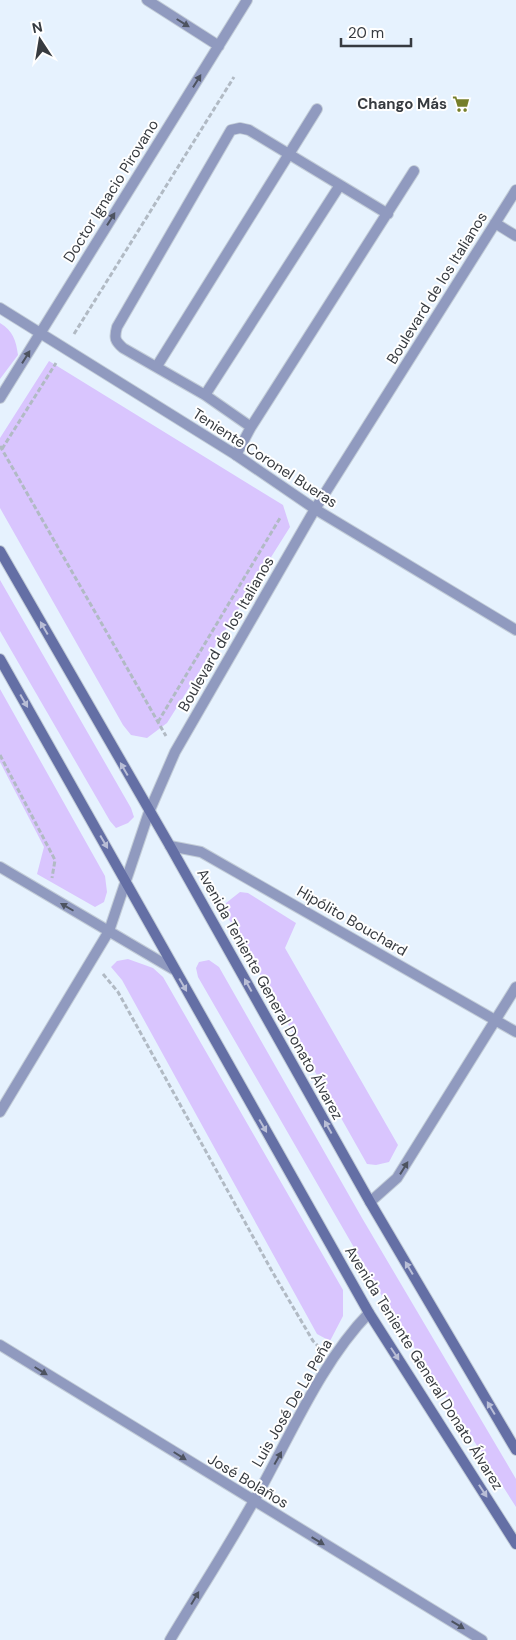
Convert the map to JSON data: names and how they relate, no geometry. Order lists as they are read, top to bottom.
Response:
{
  "streets": {
    "main road": ["Avenida Teniente General Donato Álvarez"],
    "street": [
      "Doctor Ignacio Pirovano",
      "Boulevard de los Italianos",
      "Teniente Coronel Bueras",
      "Hipólito Bouchard",
      "Luis José De La Peña",
      "José Bolaños"
    ]
  },
  "crossings": [
    ["Doctor Ignacio Pirovano", "Teniente Coronel Bueras"],
    ["Boulevard de los Italianos", "Teniente Coronel Bueras"],
    ["Boulevard de los Italianos", "Avenida Teniente General Donato Álvarez"],
    ["Hipólito Bouchard", "Avenida Teniente General Donato Álvarez"],
    ["Avenida Teniente General Donato Álvarez", "Luis José De La Peña"],
    ["Luis José De La Peña", "José Bolaños"]
  ],
  "one_way": ["Doctor Ignacio Pirovano", "Luis José De La Peña", "José Bolaños"],
  "places": {
    "supermarket": ["Chango Más"]
  },
  "scale_bar": "20 m",
  "north": "top"
}
